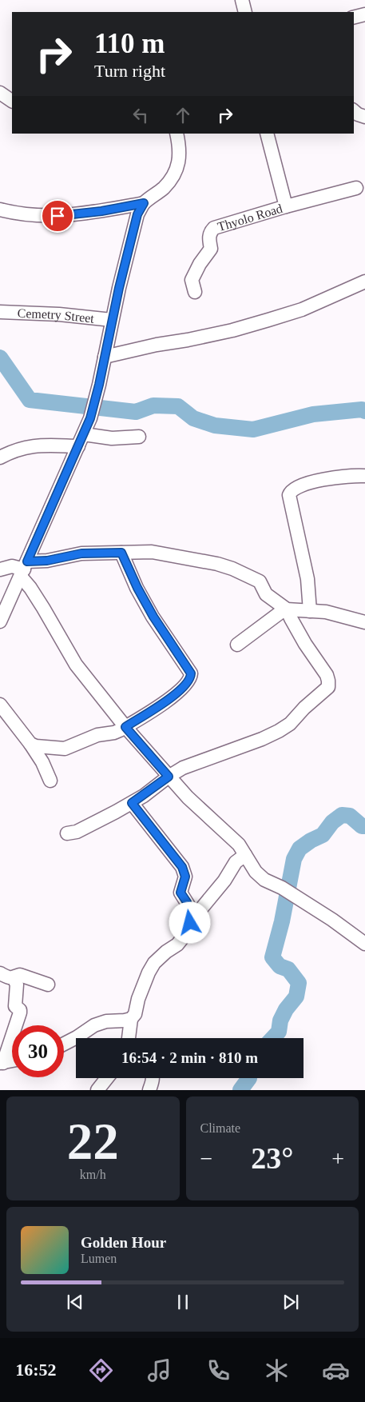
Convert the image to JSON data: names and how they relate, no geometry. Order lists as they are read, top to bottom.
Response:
{
  "streets": {
    "street": ["Thyolo Road", "Cemetry Street"]
  },
  "page": {
    "turn": ["110 m", "Turn right"],
    "limit": "30",
    "trip": "16:54 · 2 min · 810 m",
    "tile": [
      ["22", "km/h"],
      "Climate"
    ],
    "heat": ["−", "23°", "+"],
    "song": ["Golden Hour", "Lumen"],
    "tabs": "16:52"
  }
}
